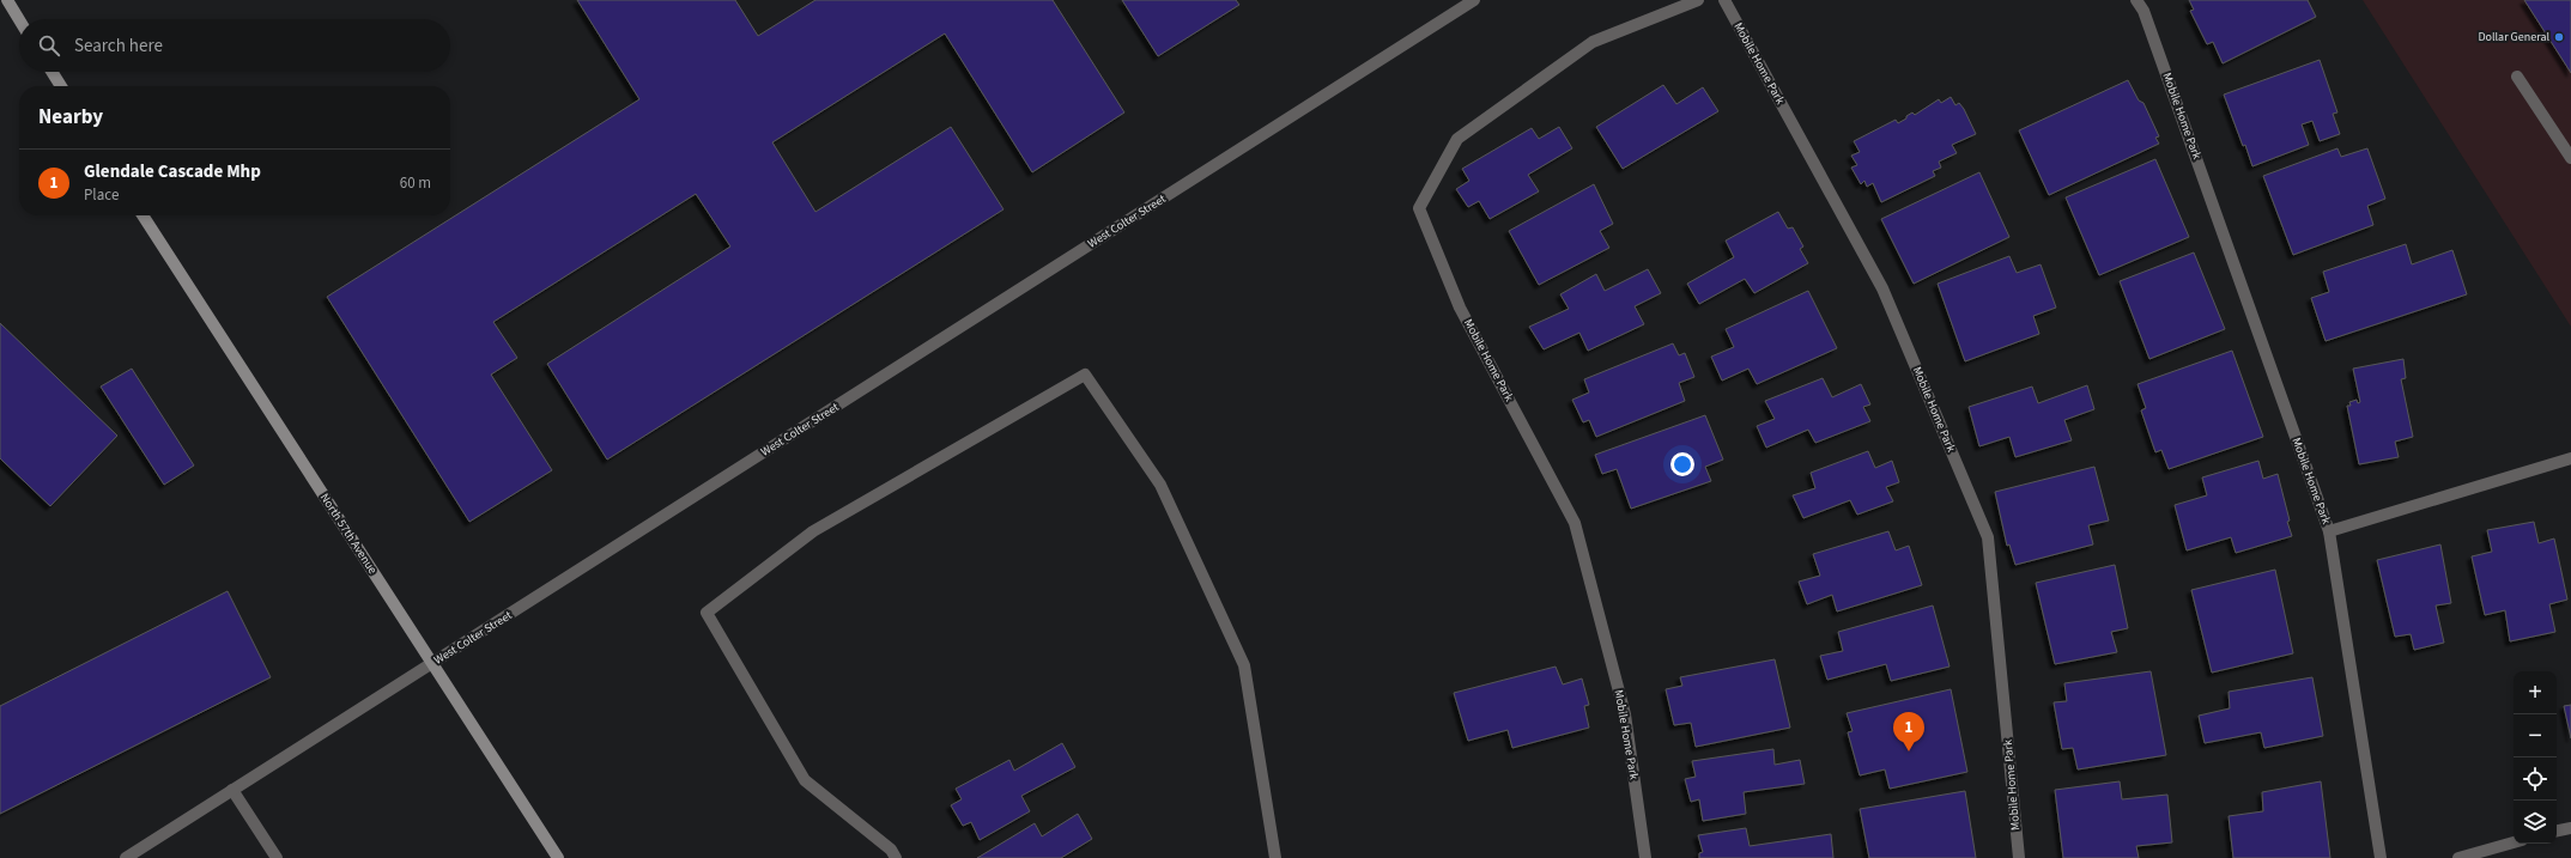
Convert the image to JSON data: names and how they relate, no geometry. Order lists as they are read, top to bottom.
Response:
{
  "streets": {
    "street": ["Mobile Home Park", "West Colter Street", "North 57th Avenue"]
  },
  "crossings": [
    ["West Colter Street", "North 57th Avenue"]
  ],
  "places": ["Dollar General"],
  "page": {
    "search": "Search here",
    "heading": "Nearby",
    "list": [
      {
        "mark": "1",
        "name": "Glendale Cascade Mhp",
        "note": "Place",
        "value": "60 m"
      }
    ],
    "map_buttons": ["+", "−"],
    "pins": "1"
  }
}
